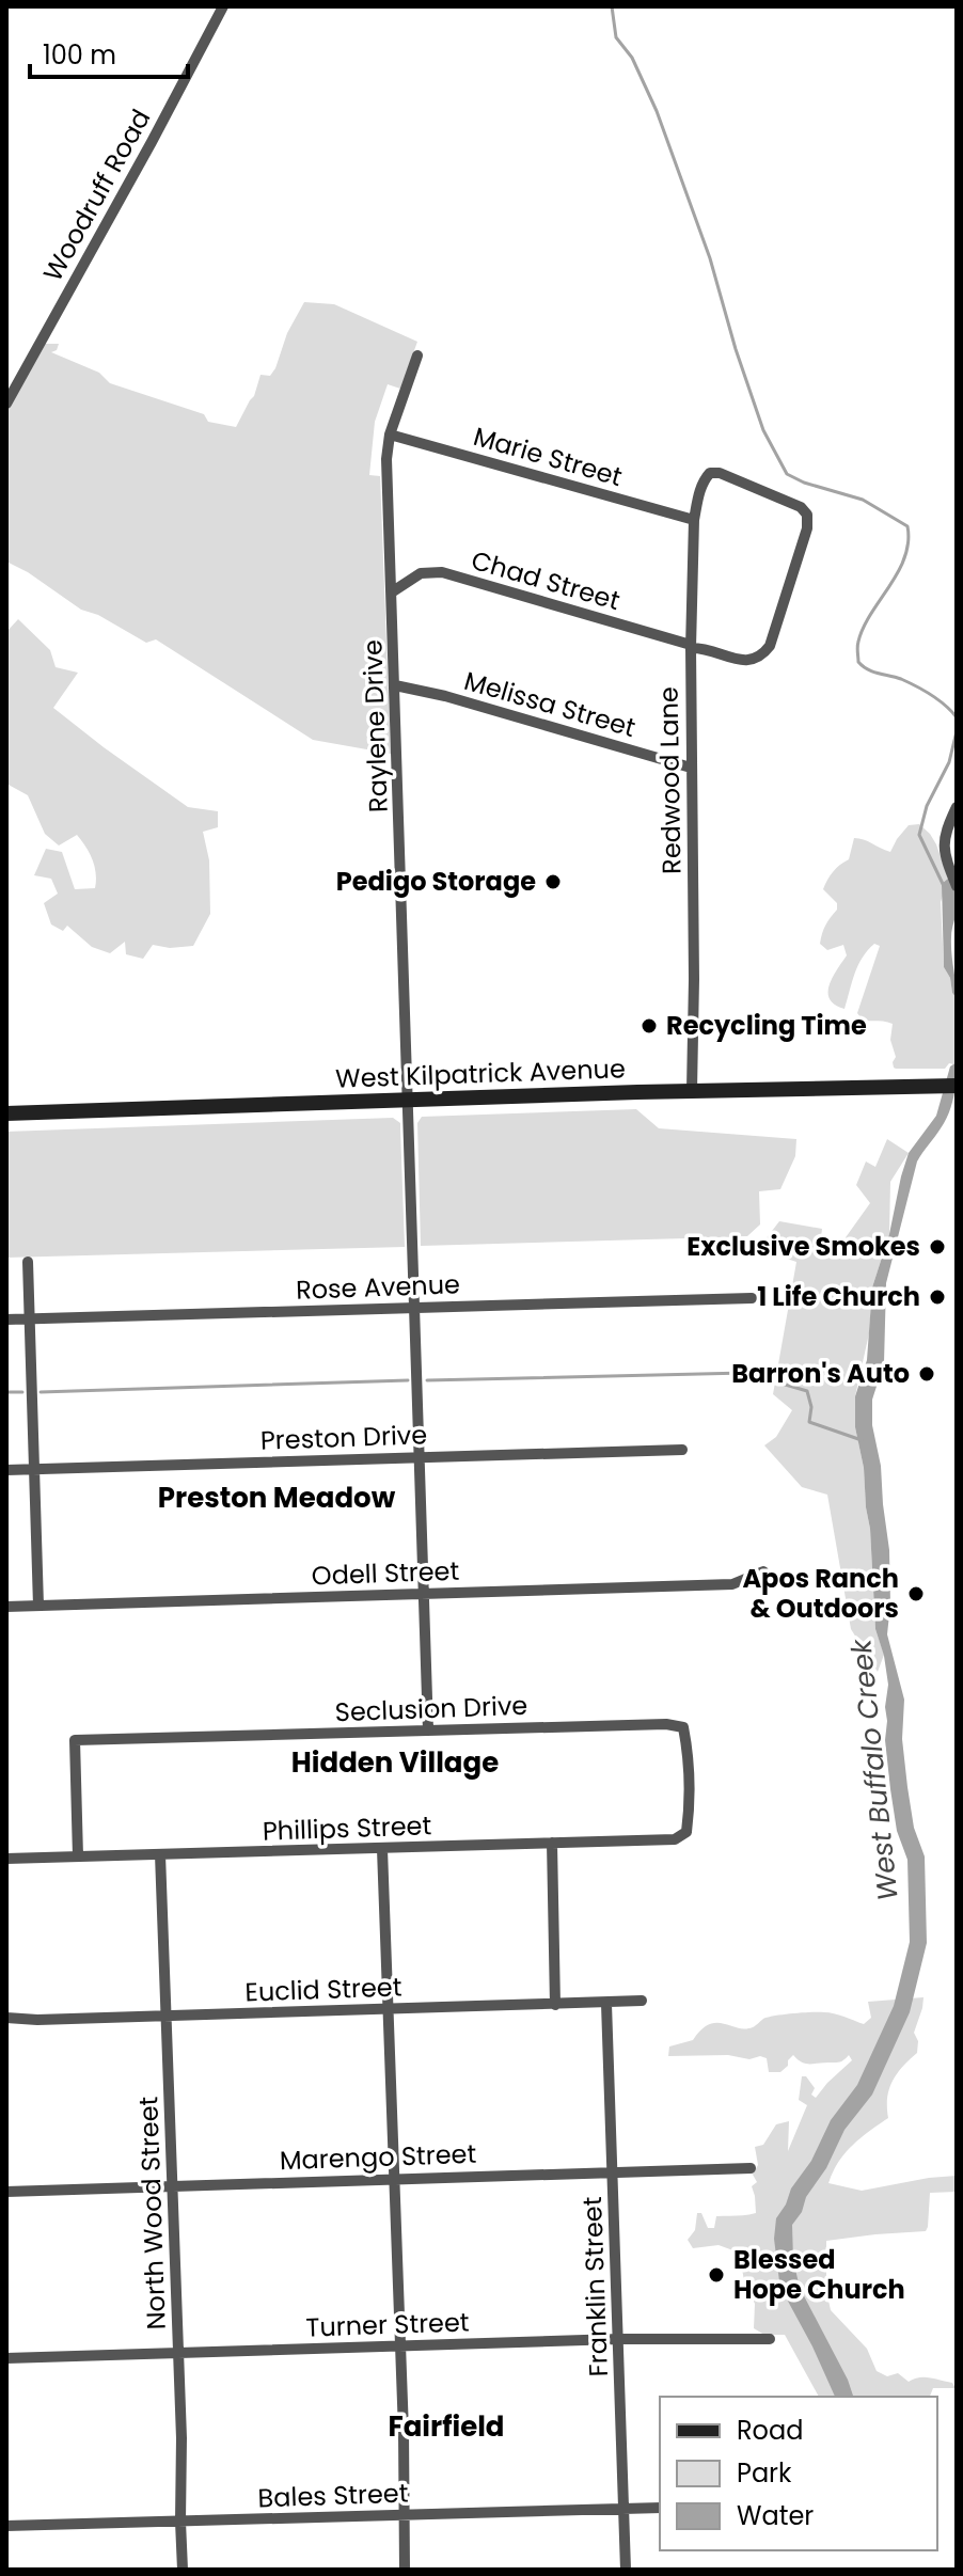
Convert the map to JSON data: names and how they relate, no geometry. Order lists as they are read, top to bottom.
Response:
{
  "streets": {
    "main road": ["West Kilpatrick Avenue"],
    "street": [
      "Woodruff Road",
      "Marie Street",
      "Chad Street",
      "Melissa Street",
      "Raylene Drive",
      "Redwood Lane",
      "Rose Avenue",
      "Preston Drive",
      "Odell Street",
      "Seclusion Drive",
      "Phillips Street",
      "Euclid Street",
      "Marengo Street",
      "North Wood Street",
      "Franklin Street",
      "Turner Street",
      "Bales Street"
    ]
  },
  "crossings": [
    ["Marie Street", "Raylene Drive"],
    ["Marie Street", "Redwood Lane"],
    ["Chad Street", "Raylene Drive"],
    ["Chad Street", "Redwood Lane"],
    ["Melissa Street", "Raylene Drive"],
    ["Melissa Street", "Redwood Lane"],
    ["Raylene Drive", "West Kilpatrick Avenue"],
    ["Raylene Drive", "Rose Avenue"],
    ["Raylene Drive", "Preston Drive"],
    ["Raylene Drive", "Odell Street"],
    ["Raylene Drive", "Seclusion Drive"],
    ["Redwood Lane", "West Kilpatrick Avenue"],
    ["Seclusion Drive", "Phillips Street"],
    ["Phillips Street", "North Wood Street"],
    ["Euclid Street", "North Wood Street"],
    ["Euclid Street", "Franklin Street"],
    ["Marengo Street", "North Wood Street"],
    ["Marengo Street", "Franklin Street"],
    ["North Wood Street", "Turner Street"],
    ["North Wood Street", "Bales Street"],
    ["Franklin Street", "Turner Street"],
    ["Franklin Street", "Bales Street"]
  ],
  "districts": ["Preston Meadow", "Hidden Village", "Fairfield"],
  "water": ["West Buffalo Creek"],
  "places": [
    "Pedigo Storage",
    "Recycling Time",
    "Exclusive Smokes",
    "1 Life Church",
    "Barron's Auto",
    "Apos Ranch & Outdoors",
    "Blessed Hope Church"
  ],
  "legend": ["Road", "Park", "Water"],
  "scale_bar": "100 m"
}
